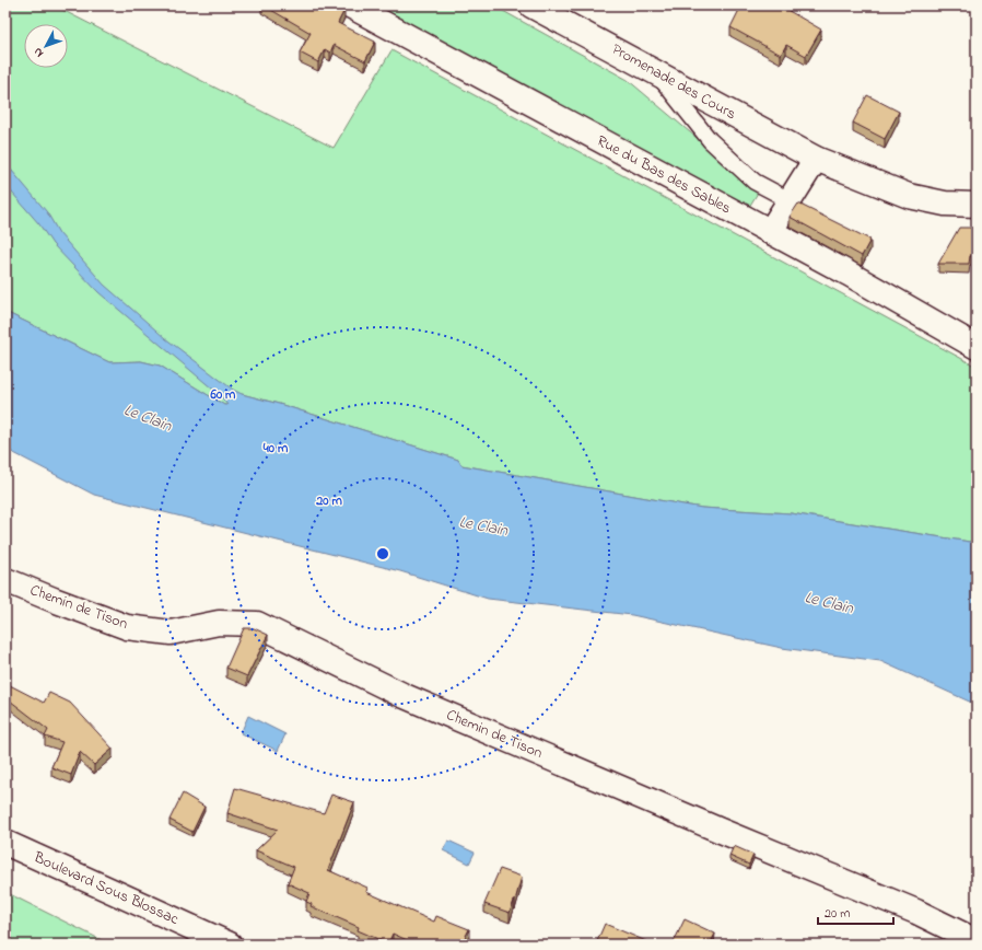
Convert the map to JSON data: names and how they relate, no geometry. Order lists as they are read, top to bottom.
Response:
{
  "streets": {
    "street": [
      "Promenade des Cours",
      "Rue du Bas des Sables",
      "Chemin de Tison",
      "Boulevard Sous Blossac"
    ]
  },
  "water": ["Le Clain"],
  "scale_bar": "20 m",
  "north": "bottom left",
  "rings": ["60 m", "40 m", "20 m"]
}
